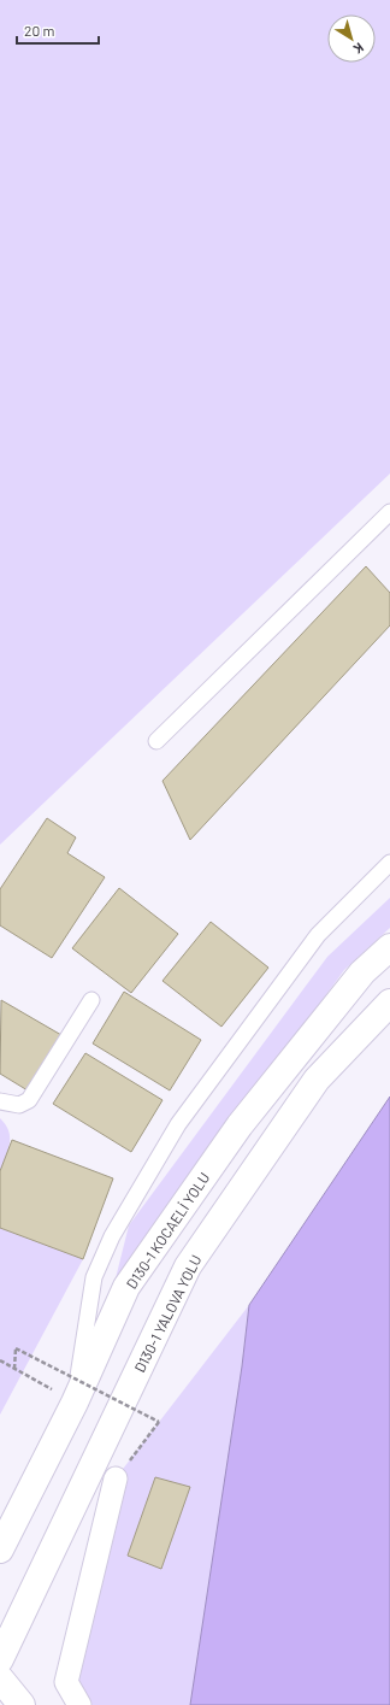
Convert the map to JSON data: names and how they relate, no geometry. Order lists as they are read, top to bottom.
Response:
{
  "streets": {
    "main road": ["D130-1 KOCAELİ YOLU", "D130-1 YALOVA YOLU"]
  },
  "scale_bar": "20 m",
  "north": "bottom right"
}
